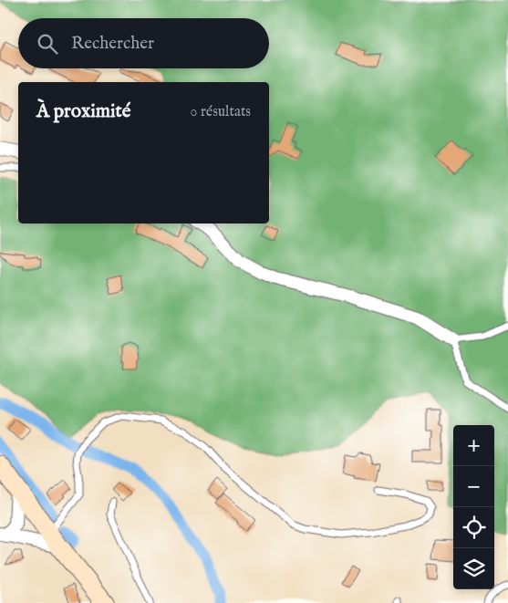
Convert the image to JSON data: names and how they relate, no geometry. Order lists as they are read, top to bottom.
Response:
{
  "page": {
    "search": "Rechercher",
    "heading": ["À proximité", "0 résultats"],
    "map_buttons": ["+", "−"]
  }
}
